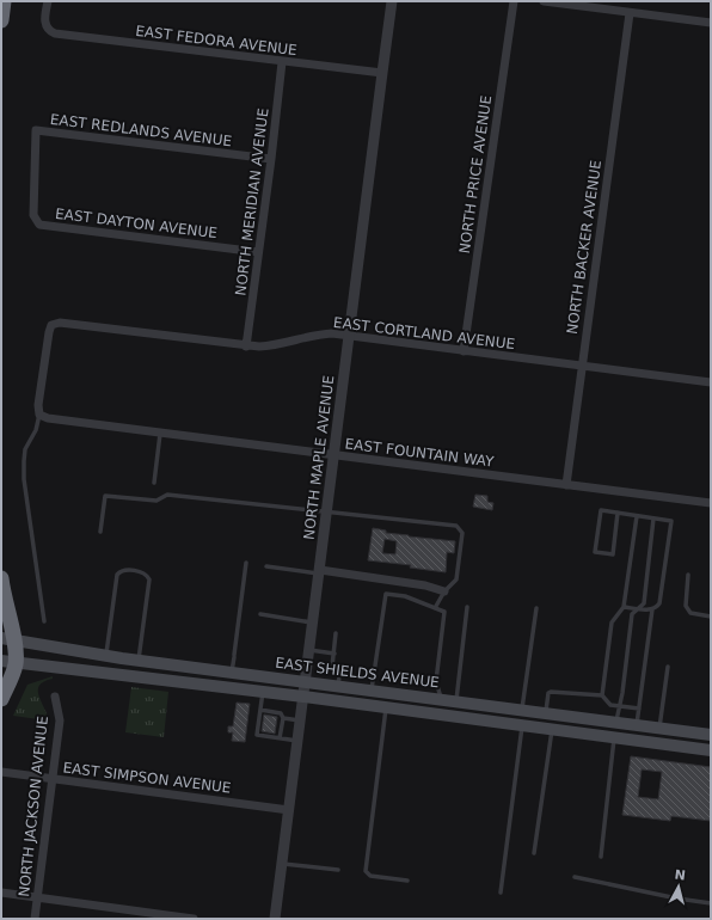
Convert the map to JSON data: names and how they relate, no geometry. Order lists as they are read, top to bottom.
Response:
{
  "streets": {
    "main road": ["EAST SHIELDS AVENUE"],
    "street": [
      "EAST FEDORA AVENUE",
      "EAST REDLANDS AVENUE",
      "NORTH PRICE AVENUE",
      "NORTH MERIDIAN AVENUE",
      "EAST DAYTON AVENUE",
      "NORTH BACKER AVENUE",
      "EAST CORTLAND AVENUE",
      "EAST FOUNTAIN WAY",
      "NORTH MAPLE AVENUE",
      "EAST SIMPSON AVENUE",
      "NORTH JACKSON AVENUE"
    ]
  },
  "crossings": [
    ["EAST FEDORA AVENUE", "NORTH MERIDIAN AVENUE"],
    ["EAST FEDORA AVENUE", "NORTH MAPLE AVENUE"],
    ["EAST REDLANDS AVENUE", "NORTH MERIDIAN AVENUE"],
    ["EAST REDLANDS AVENUE", "EAST DAYTON AVENUE"],
    ["NORTH PRICE AVENUE", "EAST CORTLAND AVENUE"],
    ["NORTH MERIDIAN AVENUE", "EAST DAYTON AVENUE"],
    ["NORTH MERIDIAN AVENUE", "EAST CORTLAND AVENUE"],
    ["NORTH BACKER AVENUE", "EAST CORTLAND AVENUE"],
    ["NORTH BACKER AVENUE", "EAST FOUNTAIN WAY"],
    ["EAST CORTLAND AVENUE", "EAST FOUNTAIN WAY"],
    ["EAST CORTLAND AVENUE", "NORTH MAPLE AVENUE"],
    ["EAST FOUNTAIN WAY", "NORTH MAPLE AVENUE"],
    ["NORTH MAPLE AVENUE", "EAST SHIELDS AVENUE"],
    ["NORTH MAPLE AVENUE", "EAST SIMPSON AVENUE"],
    ["EAST SIMPSON AVENUE", "NORTH JACKSON AVENUE"]
  ],
  "north": "top"
}
